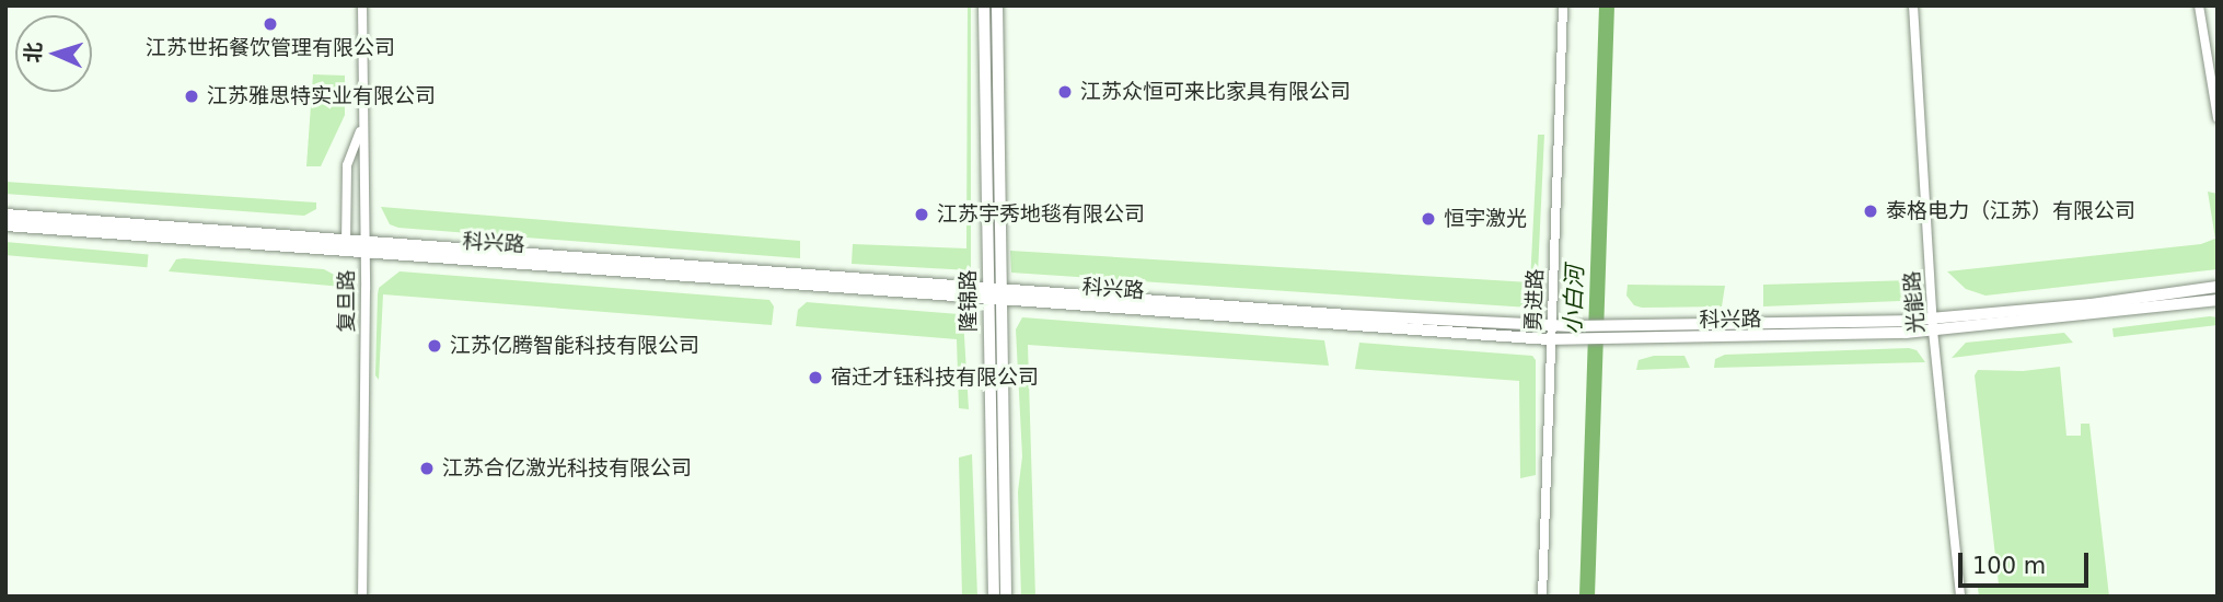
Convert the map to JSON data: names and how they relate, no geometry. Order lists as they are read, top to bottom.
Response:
{
  "streets": {
    "main road": ["科兴路", "隆锦路"],
    "street": ["勇进路", "复旦路", "光能路"]
  },
  "crossings": [
    ["科兴路", "勇进路"],
    ["科兴路", "复旦路"],
    ["科兴路", "隆锦路"],
    ["科兴路", "光能路"]
  ],
  "water": ["小白河"],
  "places": [
    "江苏世拓餐饮管理有限公司",
    "江苏众恒可来比家具有限公司",
    "江苏雅思特实业有限公司",
    "泰格电力（江苏）有限公司",
    "江苏宇秀地毯有限公司",
    "恒宇激光",
    "江苏亿腾智能科技有限公司",
    "宿迁才钰科技有限公司",
    "江苏合亿激光科技有限公司"
  ],
  "scale_bar": "100 m",
  "north": "left"
}
